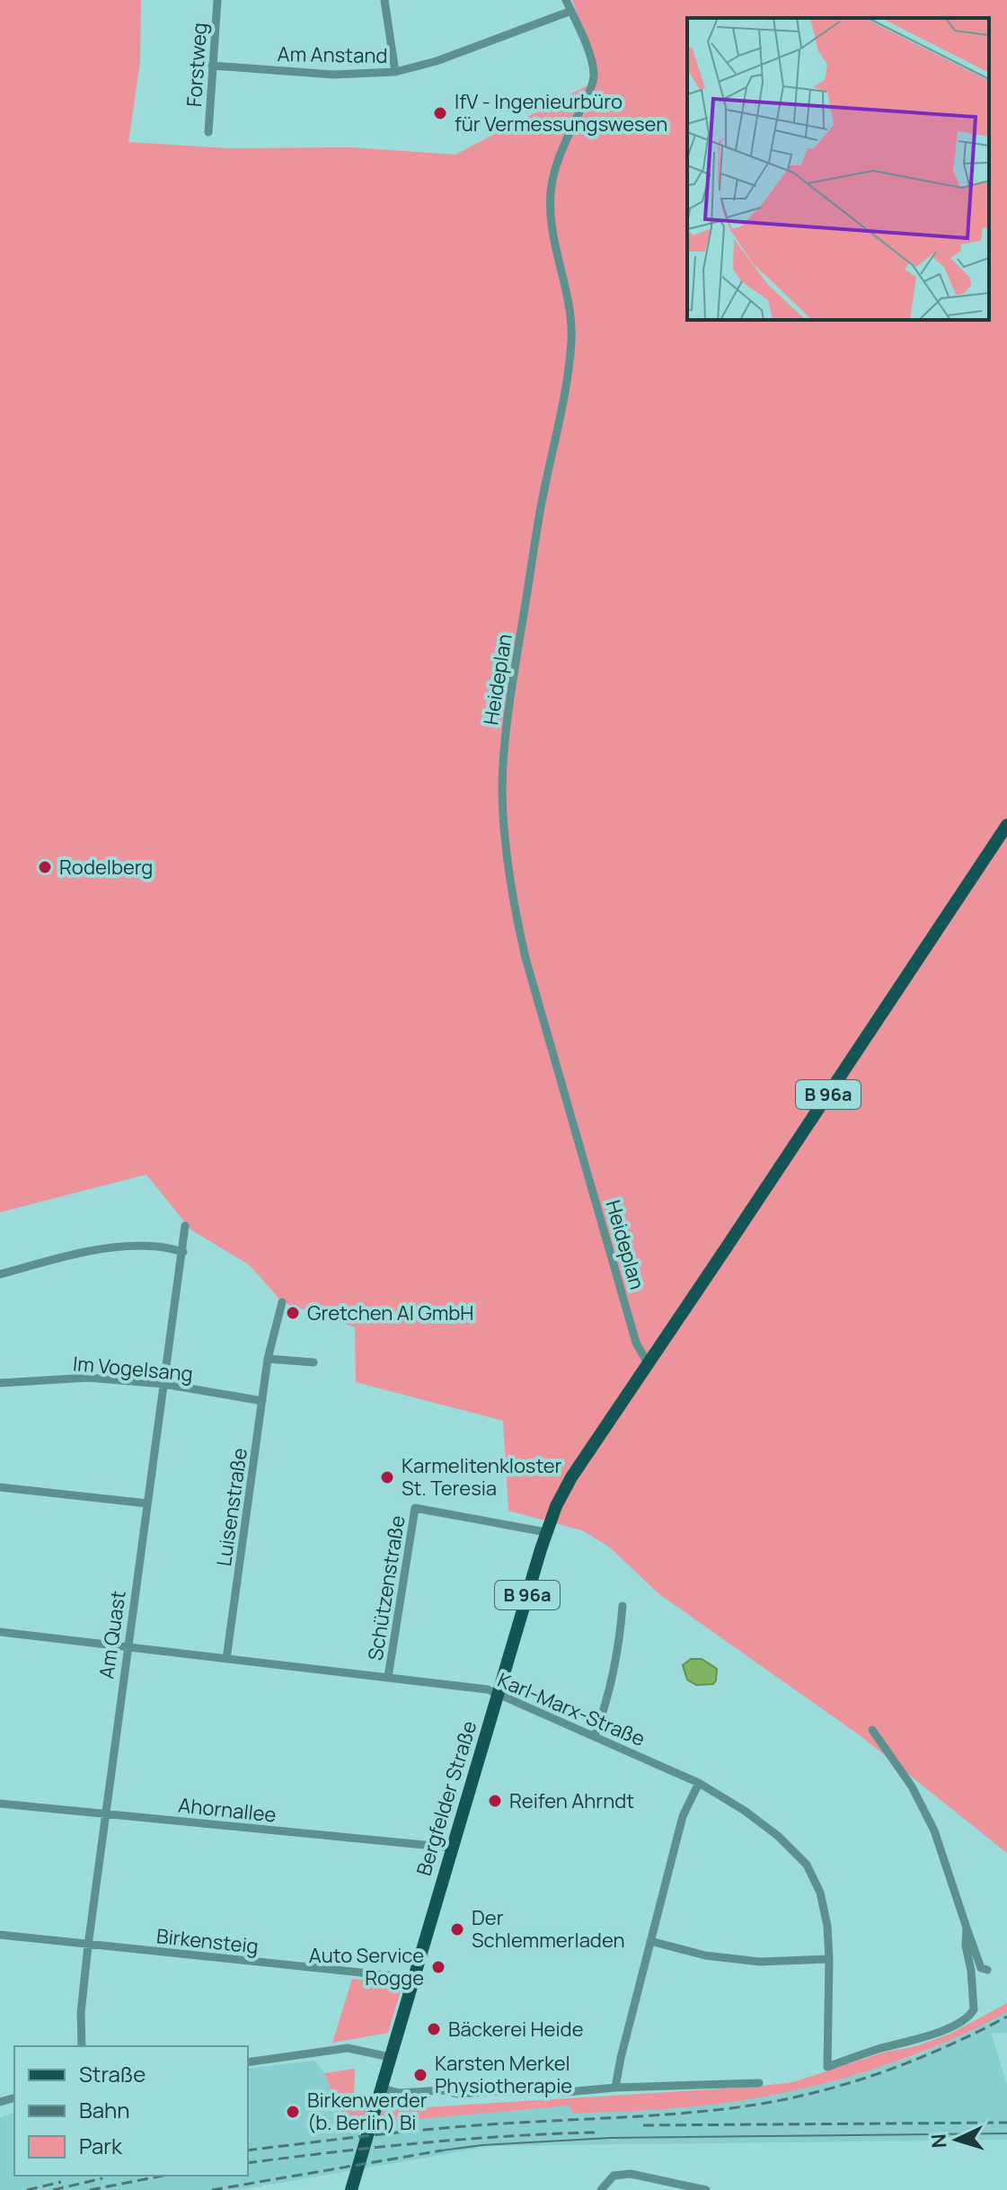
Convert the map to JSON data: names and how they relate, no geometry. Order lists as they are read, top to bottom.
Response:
{
  "streets": {
    "main road": ["B 96a", "Bergfelder Straße"],
    "street": [
      "Am Anstand",
      "Forstweg",
      "Heideplan",
      "Im Vogelsang",
      "Luisenstraße",
      "Schützenstraße",
      "Am Quast",
      "Karl-Marx-Straße",
      "Ahornallee",
      "Birkensteig"
    ]
  },
  "crossings": [
    ["Am Anstand", "Forstweg"],
    ["Am Anstand", "Heideplan"],
    ["Heideplan", "B 96a"],
    ["Heideplan", "Bergfelder Straße"],
    ["B 96a", "Bergfelder Straße"],
    ["Im Vogelsang", "Luisenstraße"],
    ["Im Vogelsang", "Am Quast"],
    ["Luisenstraße", "Karl-Marx-Straße"],
    ["Schützenstraße", "Karl-Marx-Straße"],
    ["Schützenstraße", "Bergfelder Straße"],
    ["Am Quast", "Karl-Marx-Straße"],
    ["Am Quast", "Ahornallee"],
    ["Am Quast", "Birkensteig"],
    ["Karl-Marx-Straße", "Bergfelder Straße"],
    ["Bergfelder Straße", "Ahornallee"],
    ["Bergfelder Straße", "Birkensteig"]
  ],
  "places": [
    "IfV - Ingenieurbüro für Vermessungswesen",
    "Rodelberg",
    "Gretchen AI GmbH",
    "Karmelitenkloster St. Teresia",
    "Reifen Ahrndt",
    "Der Schlemmerladen",
    "Auto Service Rogge",
    "Bäckerei Heide",
    "Karsten Merkel Physiotherapie",
    "Birkenwerder (b. Berlin) Bi"
  ],
  "legend": ["Straße", "Bahn", "Park"],
  "north": "left"
}
